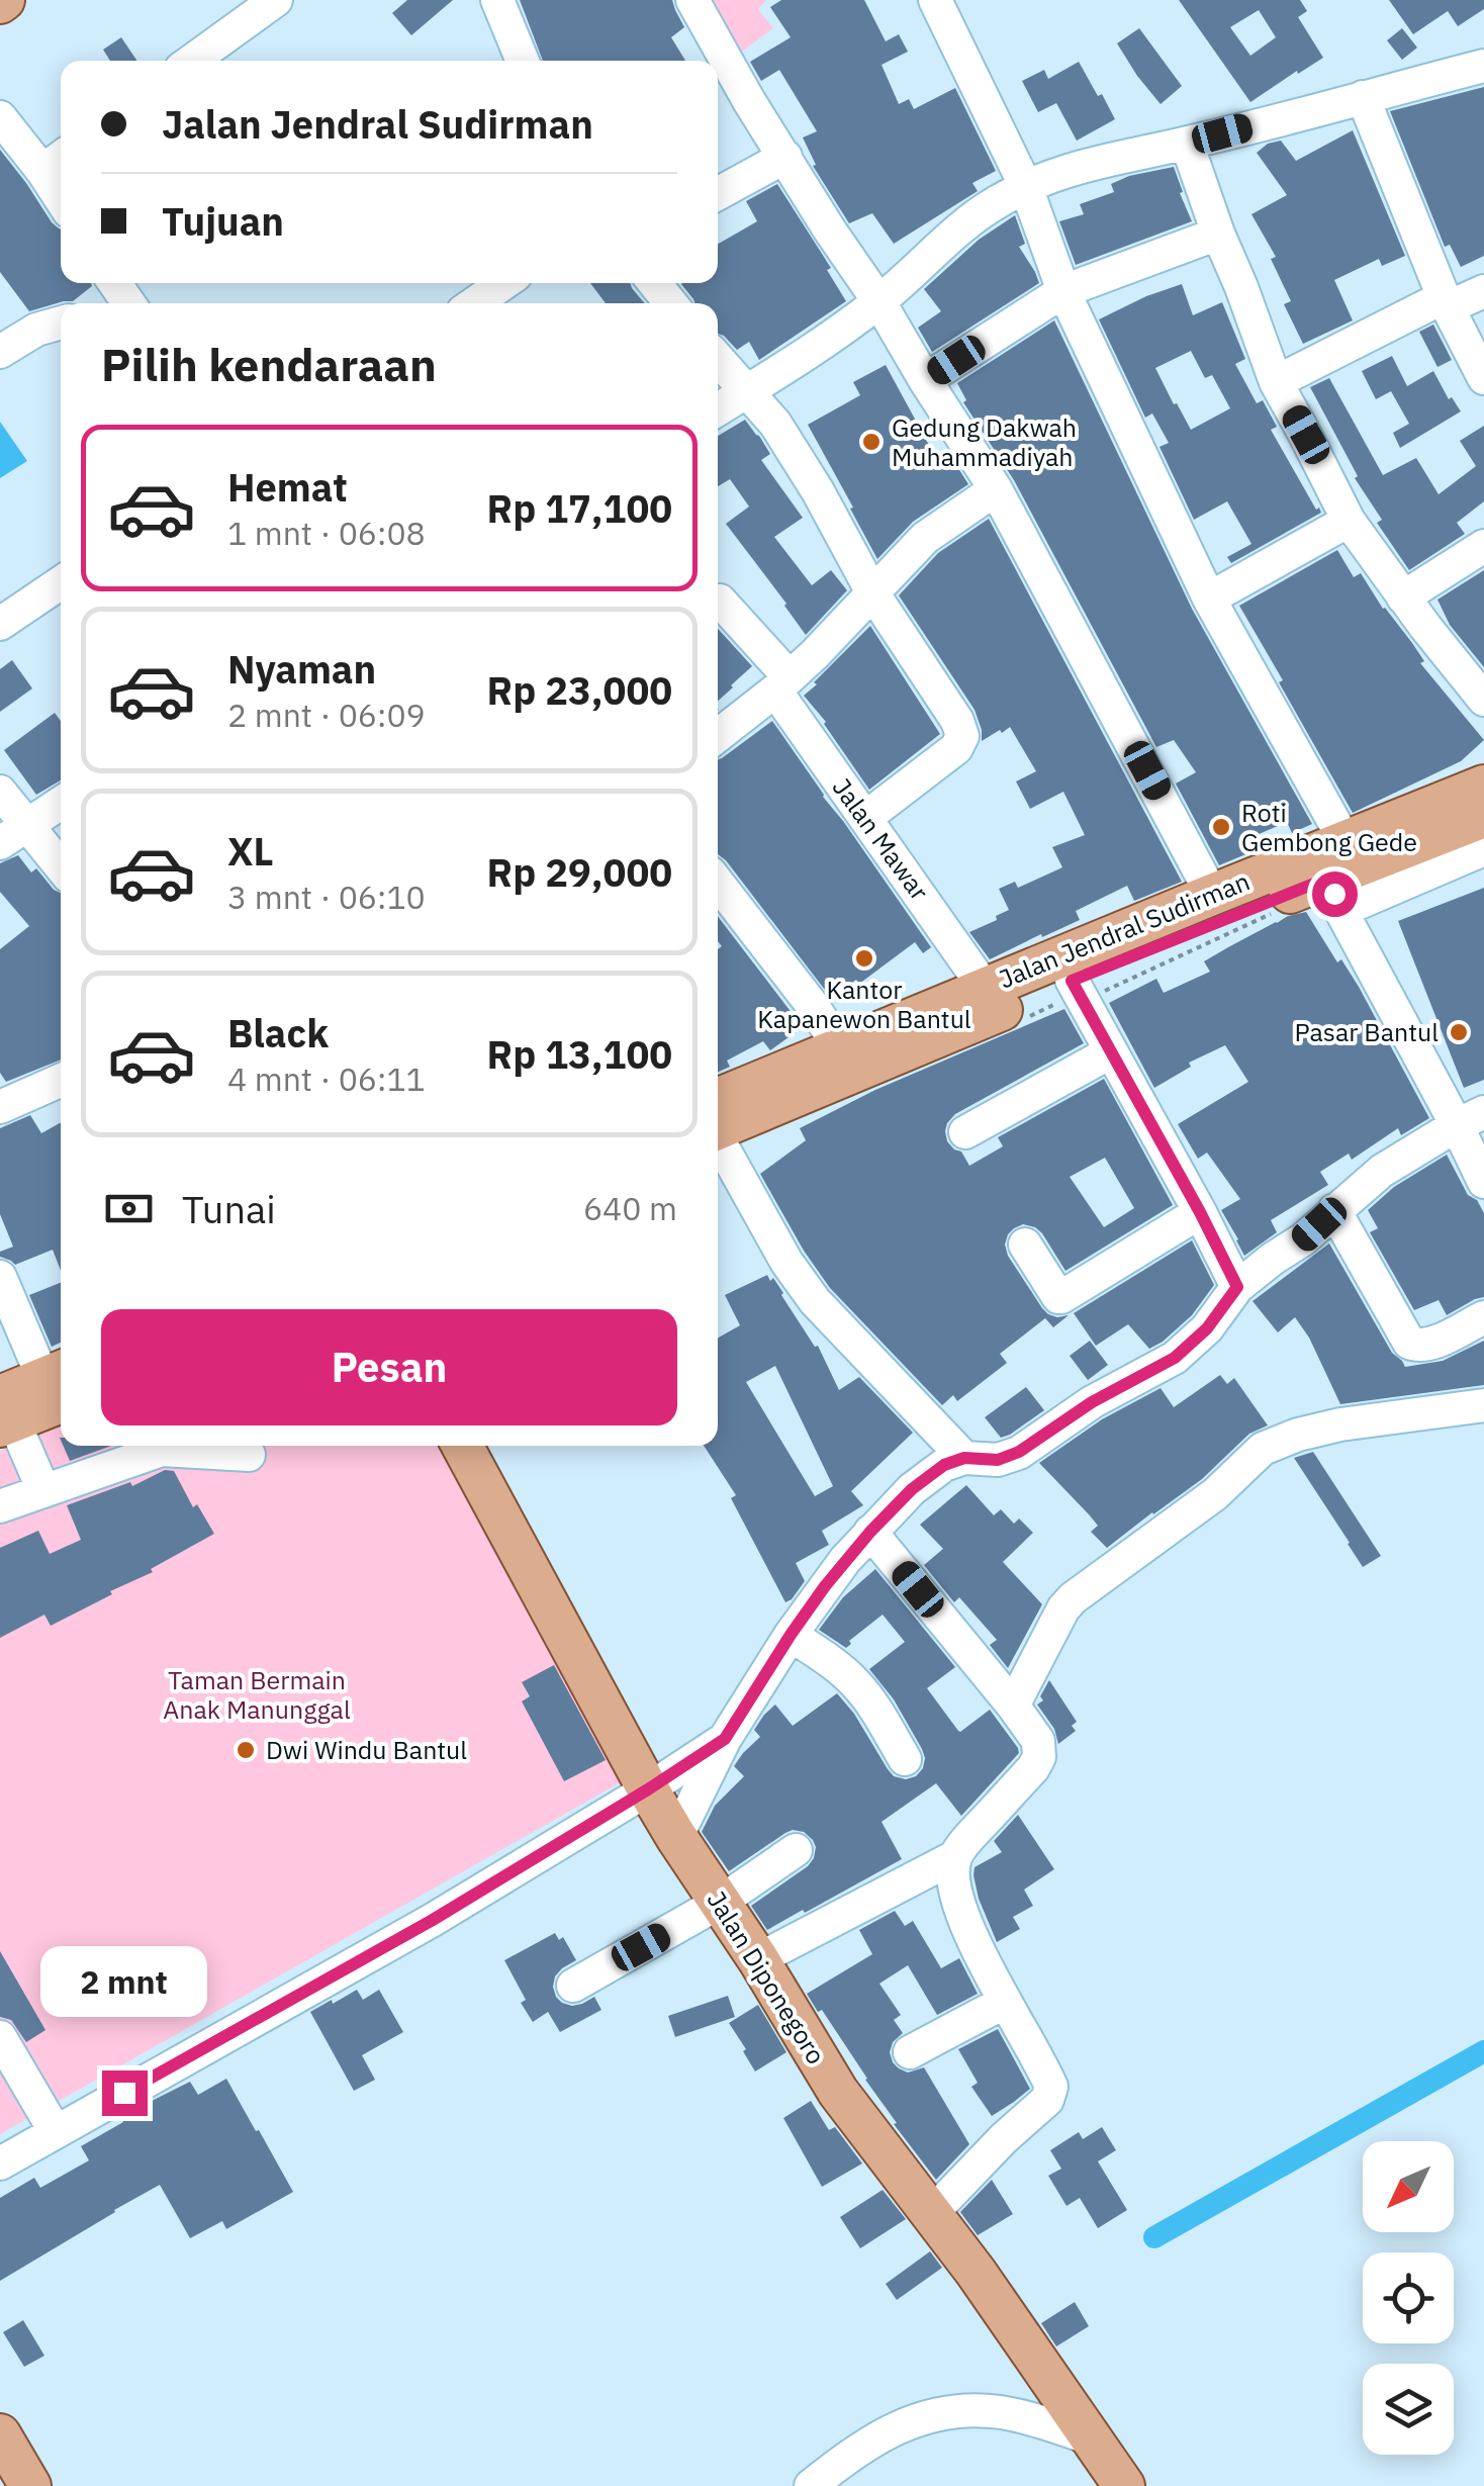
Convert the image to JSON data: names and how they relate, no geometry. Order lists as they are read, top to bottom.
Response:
{
  "streets": {
    "main road": ["Jalan Jendral Sudirman", "Jalan Diponegoro"],
    "street": ["Jalan Mawar"]
  },
  "crossings": [
    ["Jalan Mawar", "Jalan Jendral Sudirman"]
  ],
  "parks": ["Taman Bermain Anak Manunggal"],
  "places": [
    "Gedung Dakwah Muhammadiyah",
    "Roti Gembong Gede",
    "Kantor Kapanewon Bantul",
    "Pasar Bantul",
    "Dwi Windu Bantul"
  ],
  "north": "bottom left",
  "page": {
    "banner": ["Jalan Jendral Sudirman", "Tujuan"],
    "heading": "Pilih kendaraan",
    "list": [
      {
        "name": "Hemat",
        "note": "1 mnt · 06:08",
        "value": "Rp 17,100"
      },
      {
        "name": "Nyaman",
        "note": "2 mnt · 06:09",
        "value": "Rp 23,000"
      },
      {
        "name": "XL",
        "note": "3 mnt · 06:10",
        "value": "Rp 29,000"
      },
      {
        "name": "Black",
        "note": "4 mnt · 06:11",
        "value": "Rp 13,100"
      }
    ],
    "pay": ["Tunai", "640 m"],
    "buttons": "Pesan",
    "bubble": "2 mnt"
  }
}
